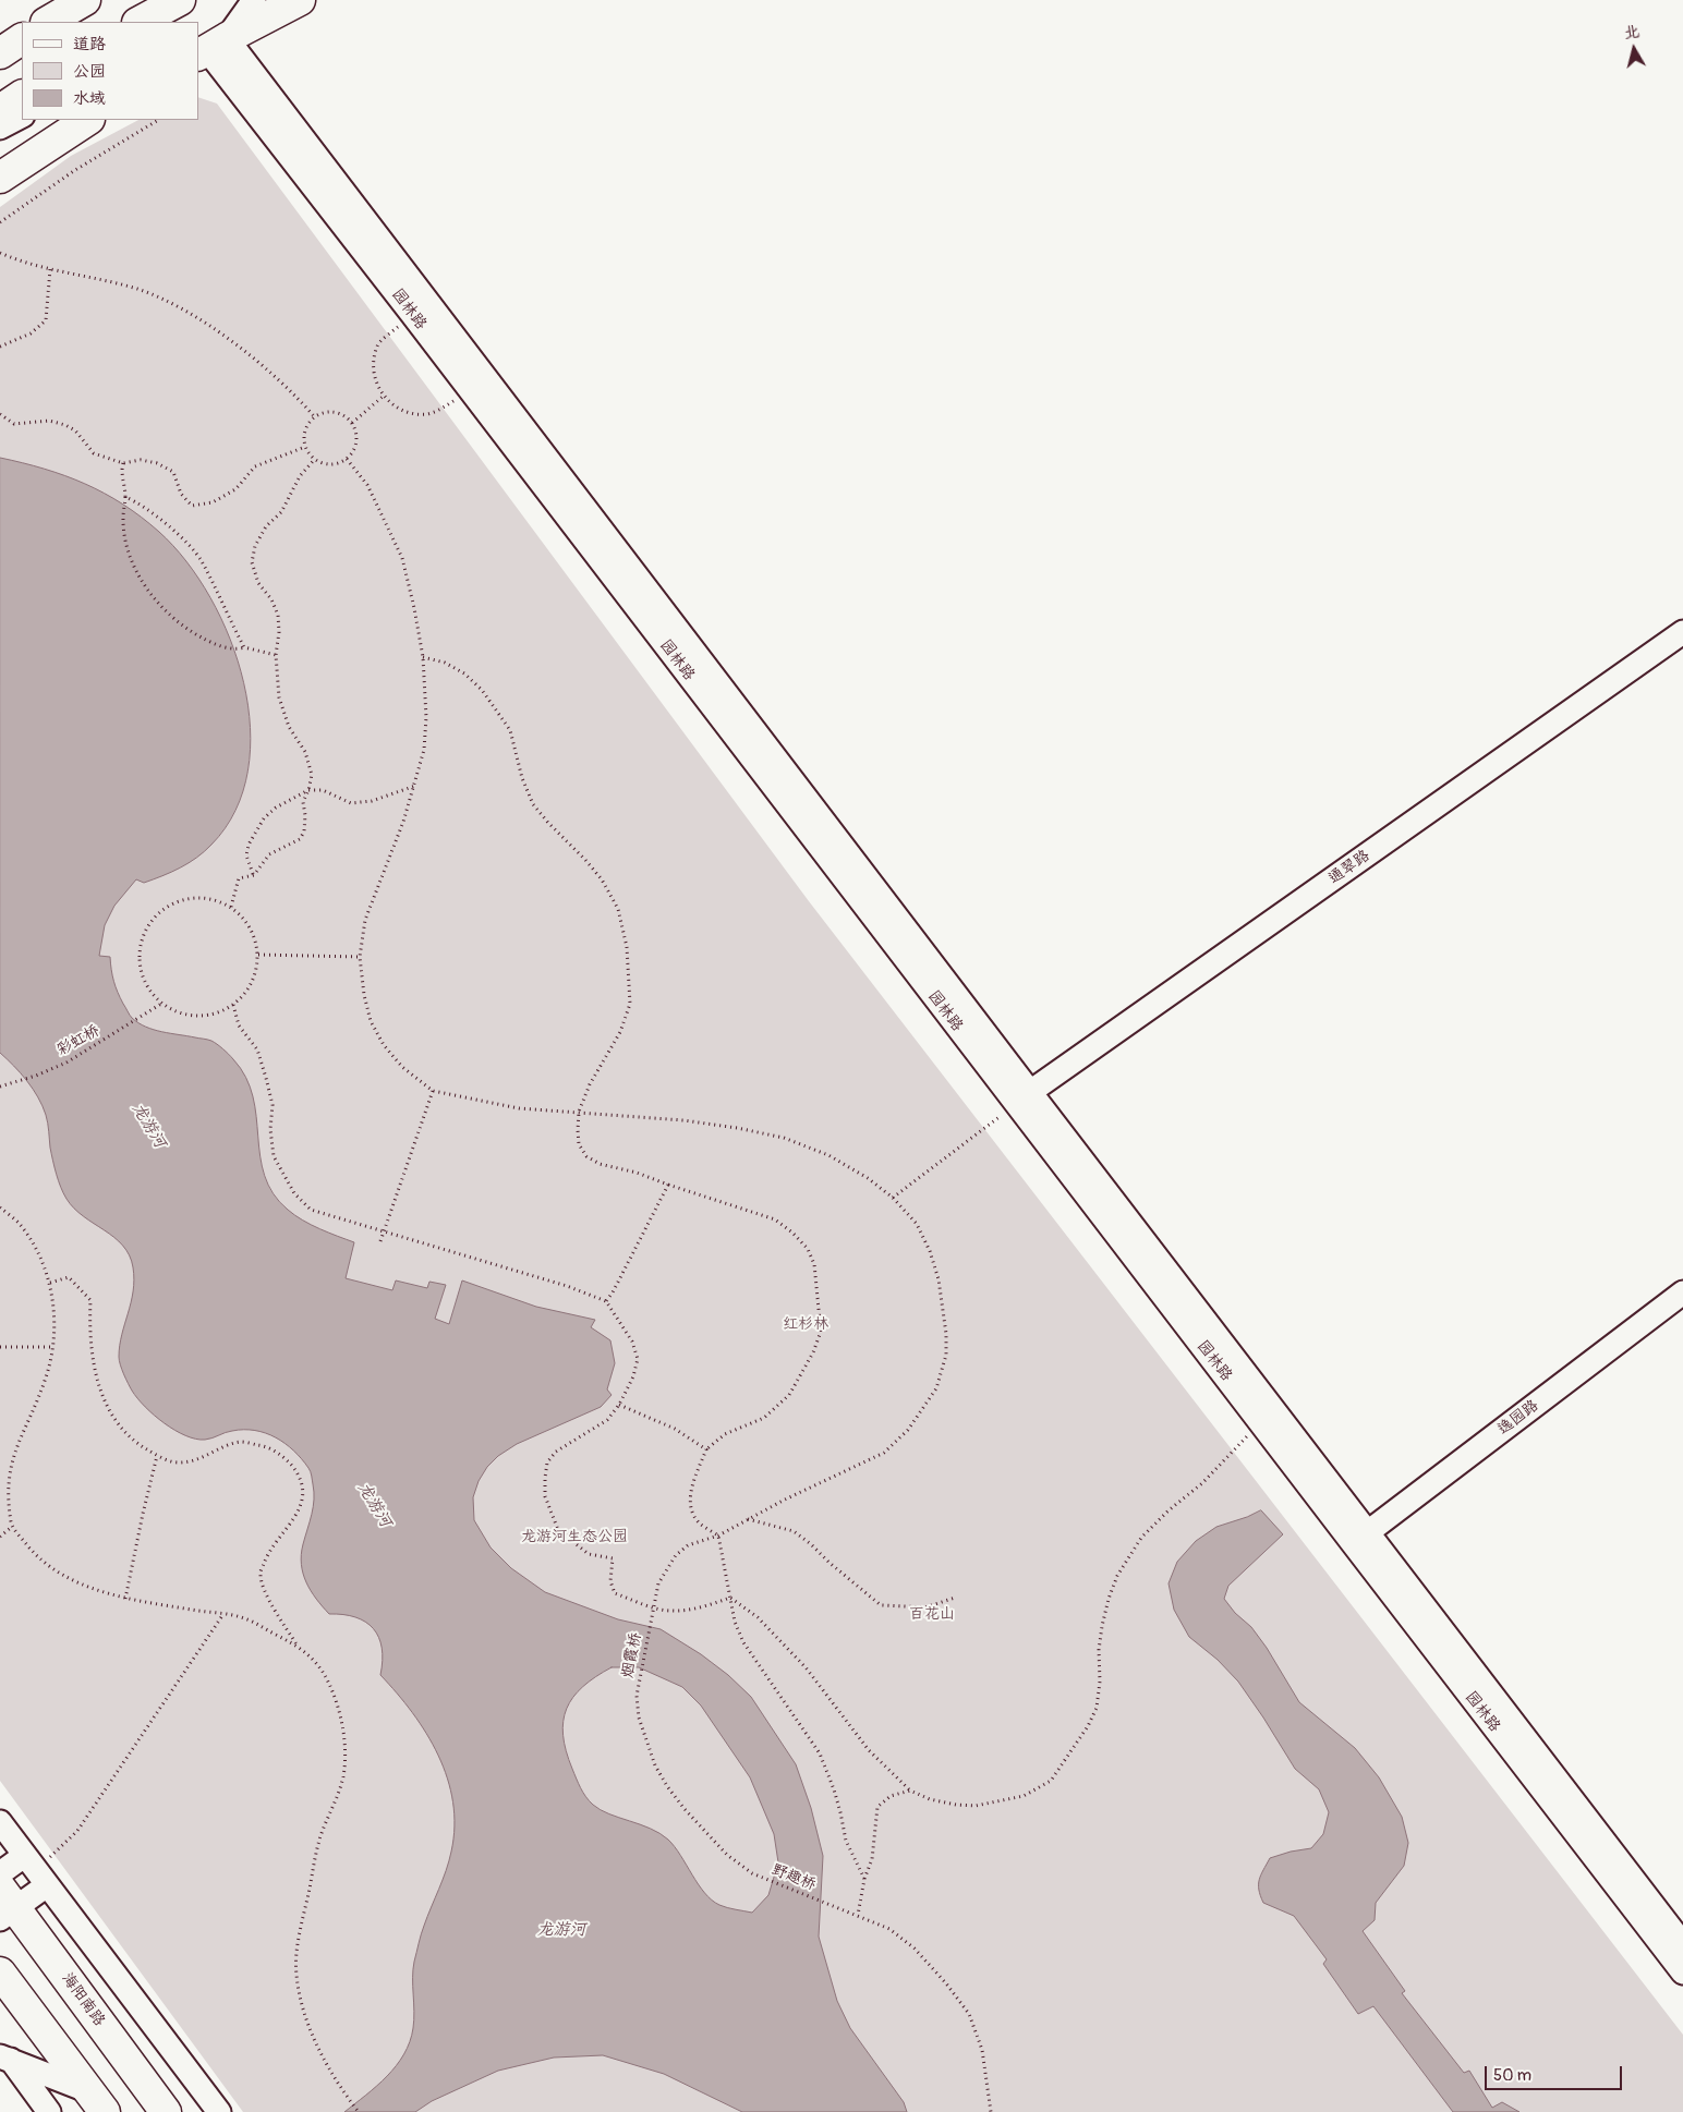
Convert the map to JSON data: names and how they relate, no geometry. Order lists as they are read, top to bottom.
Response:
{
  "streets": {
    "main road": ["海阳南路"],
    "street": ["园林路", "通翠路", "逸园路"],
    "path": ["彩虹桥", "烟霞桥", "野趣桥"]
  },
  "crossings": [
    ["园林路", "通翠路"],
    ["园林路", "逸园路"],
    ["烟霞桥", "野趣桥"]
  ],
  "water": ["龙游河"],
  "parks": ["红杉林", "龙游河生态公园", "百花山"],
  "legend": ["道路", "公园", "水域"],
  "scale_bar": "50 m",
  "north": "top"
}
